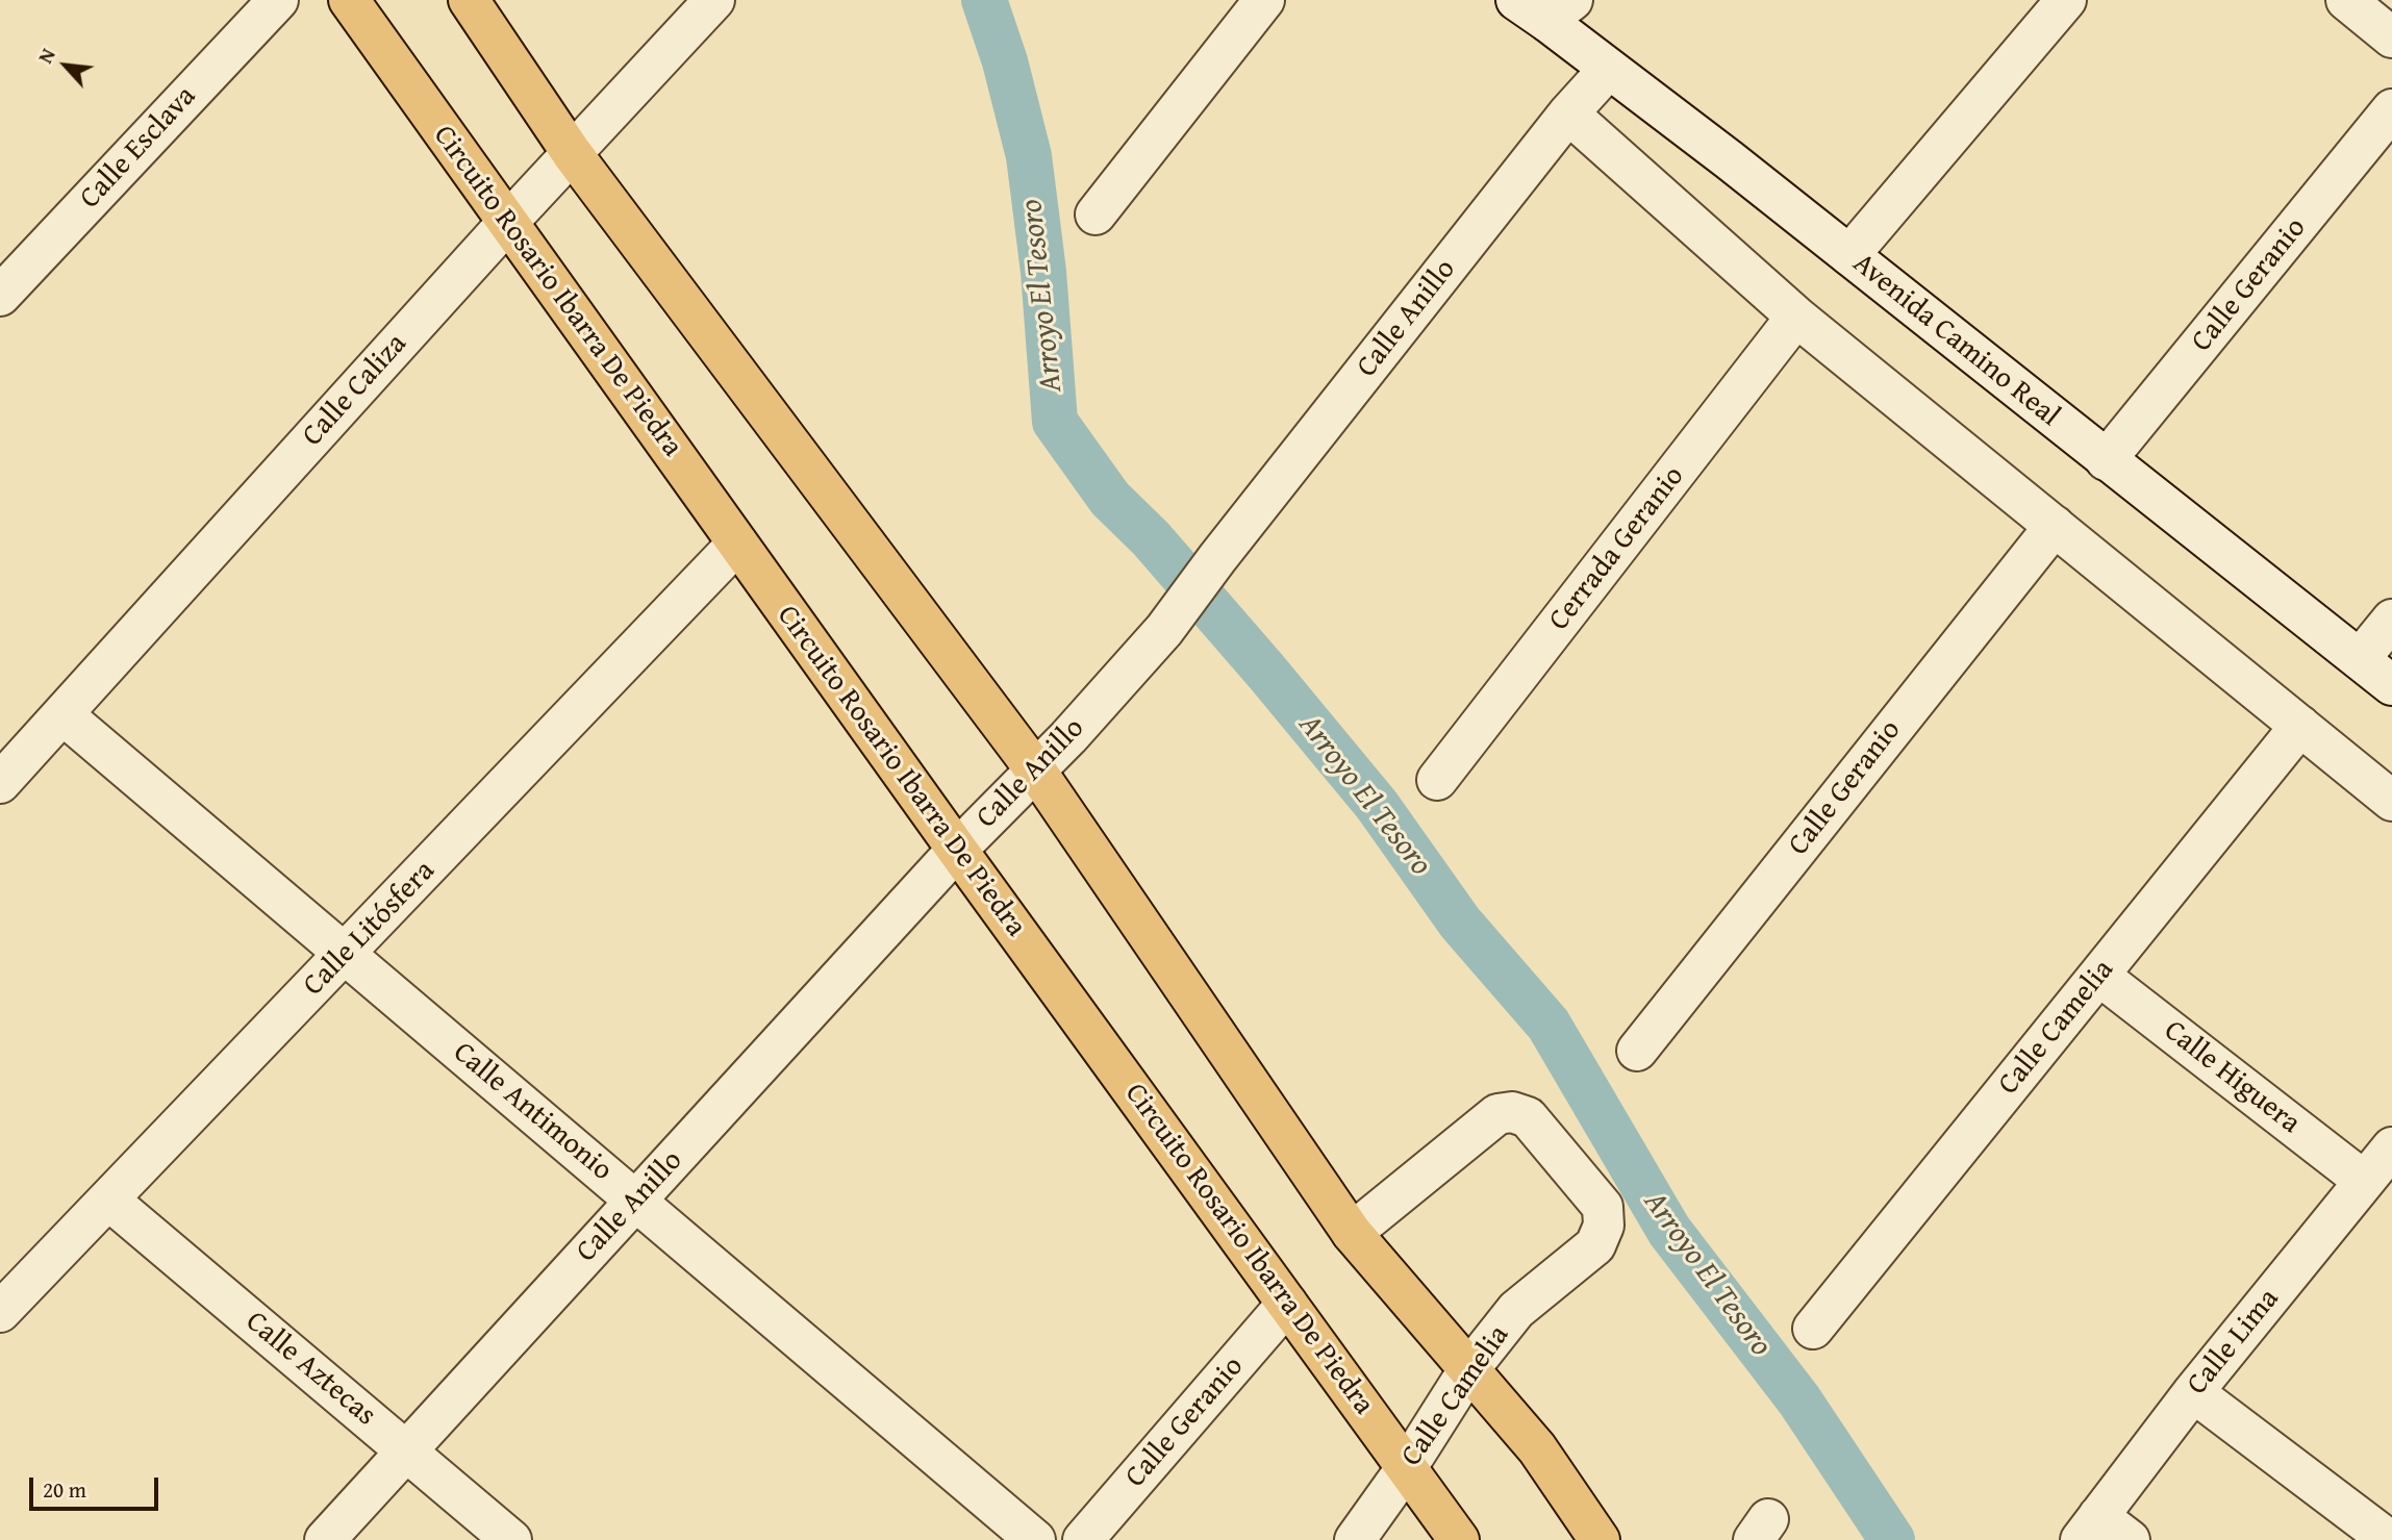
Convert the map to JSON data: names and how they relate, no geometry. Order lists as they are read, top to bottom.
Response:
{
  "streets": {
    "main road": ["Circuito Rosario Ibarra De Piedra"],
    "street": [
      "Calle Esclava",
      "Calle Geranio",
      "Calle Anillo",
      "Avenida Camino Real",
      "Calle Caliza",
      "Cerrada Geranio",
      "Calle Litósfera",
      "Calle Camelia",
      "Calle Higuera",
      "Calle Antimonio",
      "Calle Lima",
      "Calle Aztecas"
    ]
  },
  "crossings": [
    ["Calle Geranio", "Circuito Rosario Ibarra De Piedra"],
    ["Calle Geranio", "Avenida Camino Real"],
    ["Circuito Rosario Ibarra De Piedra", "Calle Anillo"],
    ["Circuito Rosario Ibarra De Piedra", "Calle Caliza"],
    ["Circuito Rosario Ibarra De Piedra", "Calle Litósfera"],
    ["Circuito Rosario Ibarra De Piedra", "Calle Camelia"],
    ["Calle Anillo", "Avenida Camino Real"],
    ["Calle Anillo", "Calle Antimonio"],
    ["Calle Anillo", "Calle Aztecas"],
    ["Calle Caliza", "Calle Antimonio"],
    ["Calle Litósfera", "Calle Antimonio"],
    ["Calle Litósfera", "Calle Aztecas"],
    ["Calle Camelia", "Calle Higuera"],
    ["Calle Higuera", "Calle Lima"]
  ],
  "water": ["Arroyo El Tesoro"],
  "scale_bar": "20 m",
  "north": "top left"
}
